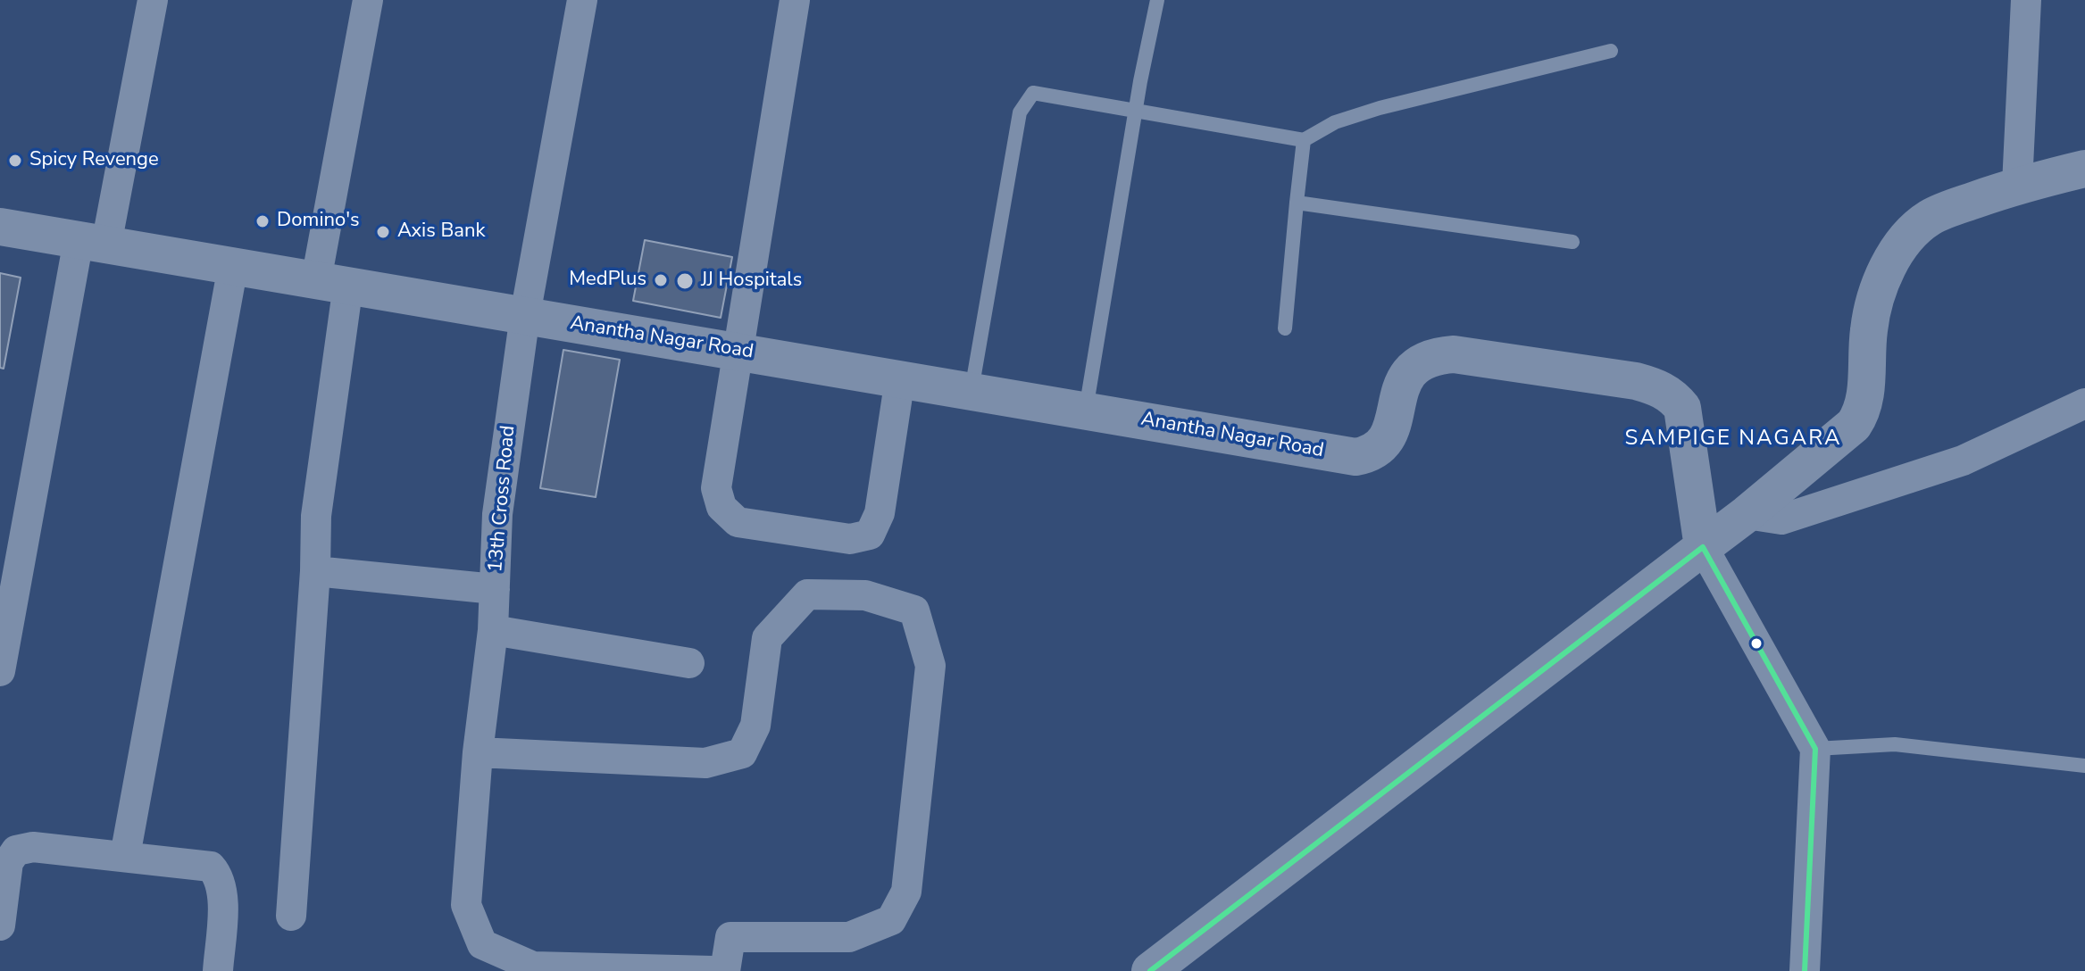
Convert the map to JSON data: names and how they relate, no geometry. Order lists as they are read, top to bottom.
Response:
{
  "streets": {
    "street": ["Anantha Nagar Road", "13th Cross Road"]
  },
  "crossings": [
    ["Anantha Nagar Road", "13th Cross Road"]
  ],
  "districts": ["SAMPIGE NAGARA"],
  "places": [
    "Spicy Revenge",
    "Domino's",
    "Axis Bank",
    "MedPlus",
    "JJ Hospitals"
  ]
}
